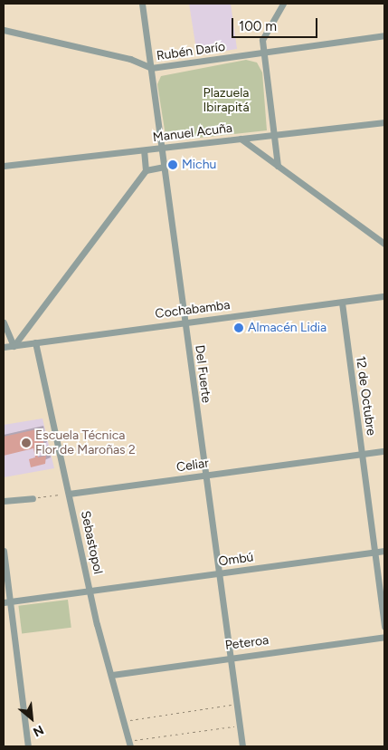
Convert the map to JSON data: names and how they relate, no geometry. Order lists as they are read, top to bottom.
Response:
{
  "streets": {
    "street": [
      "Rubén Darío",
      "Manuel Acuña",
      "Cochabamba",
      "Del Fuerte",
      "12 de Octubre",
      "Celiar",
      "Sebastopol",
      "Ombú",
      "Peteroa"
    ]
  },
  "crossings": [
    ["Rubén Darío", "Del Fuerte"],
    ["Manuel Acuña", "Del Fuerte"],
    ["Cochabamba", "Del Fuerte"],
    ["Cochabamba", "12 de Octubre"],
    ["Cochabamba", "Sebastopol"],
    ["Del Fuerte", "Celiar"],
    ["Del Fuerte", "Ombú"],
    ["Del Fuerte", "Peteroa"],
    ["12 de Octubre", "Celiar"],
    ["12 de Octubre", "Ombú"],
    ["Celiar", "Sebastopol"],
    ["Sebastopol", "Ombú"],
    ["Sebastopol", "Peteroa"]
  ],
  "parks": ["Plazuela Ibirapitá"],
  "places": ["Michu", "Almacén Lidia", "Escuela Técnica Flor de Maroñas 2"],
  "scale_bar": "100 m",
  "north": "bottom right"
}
